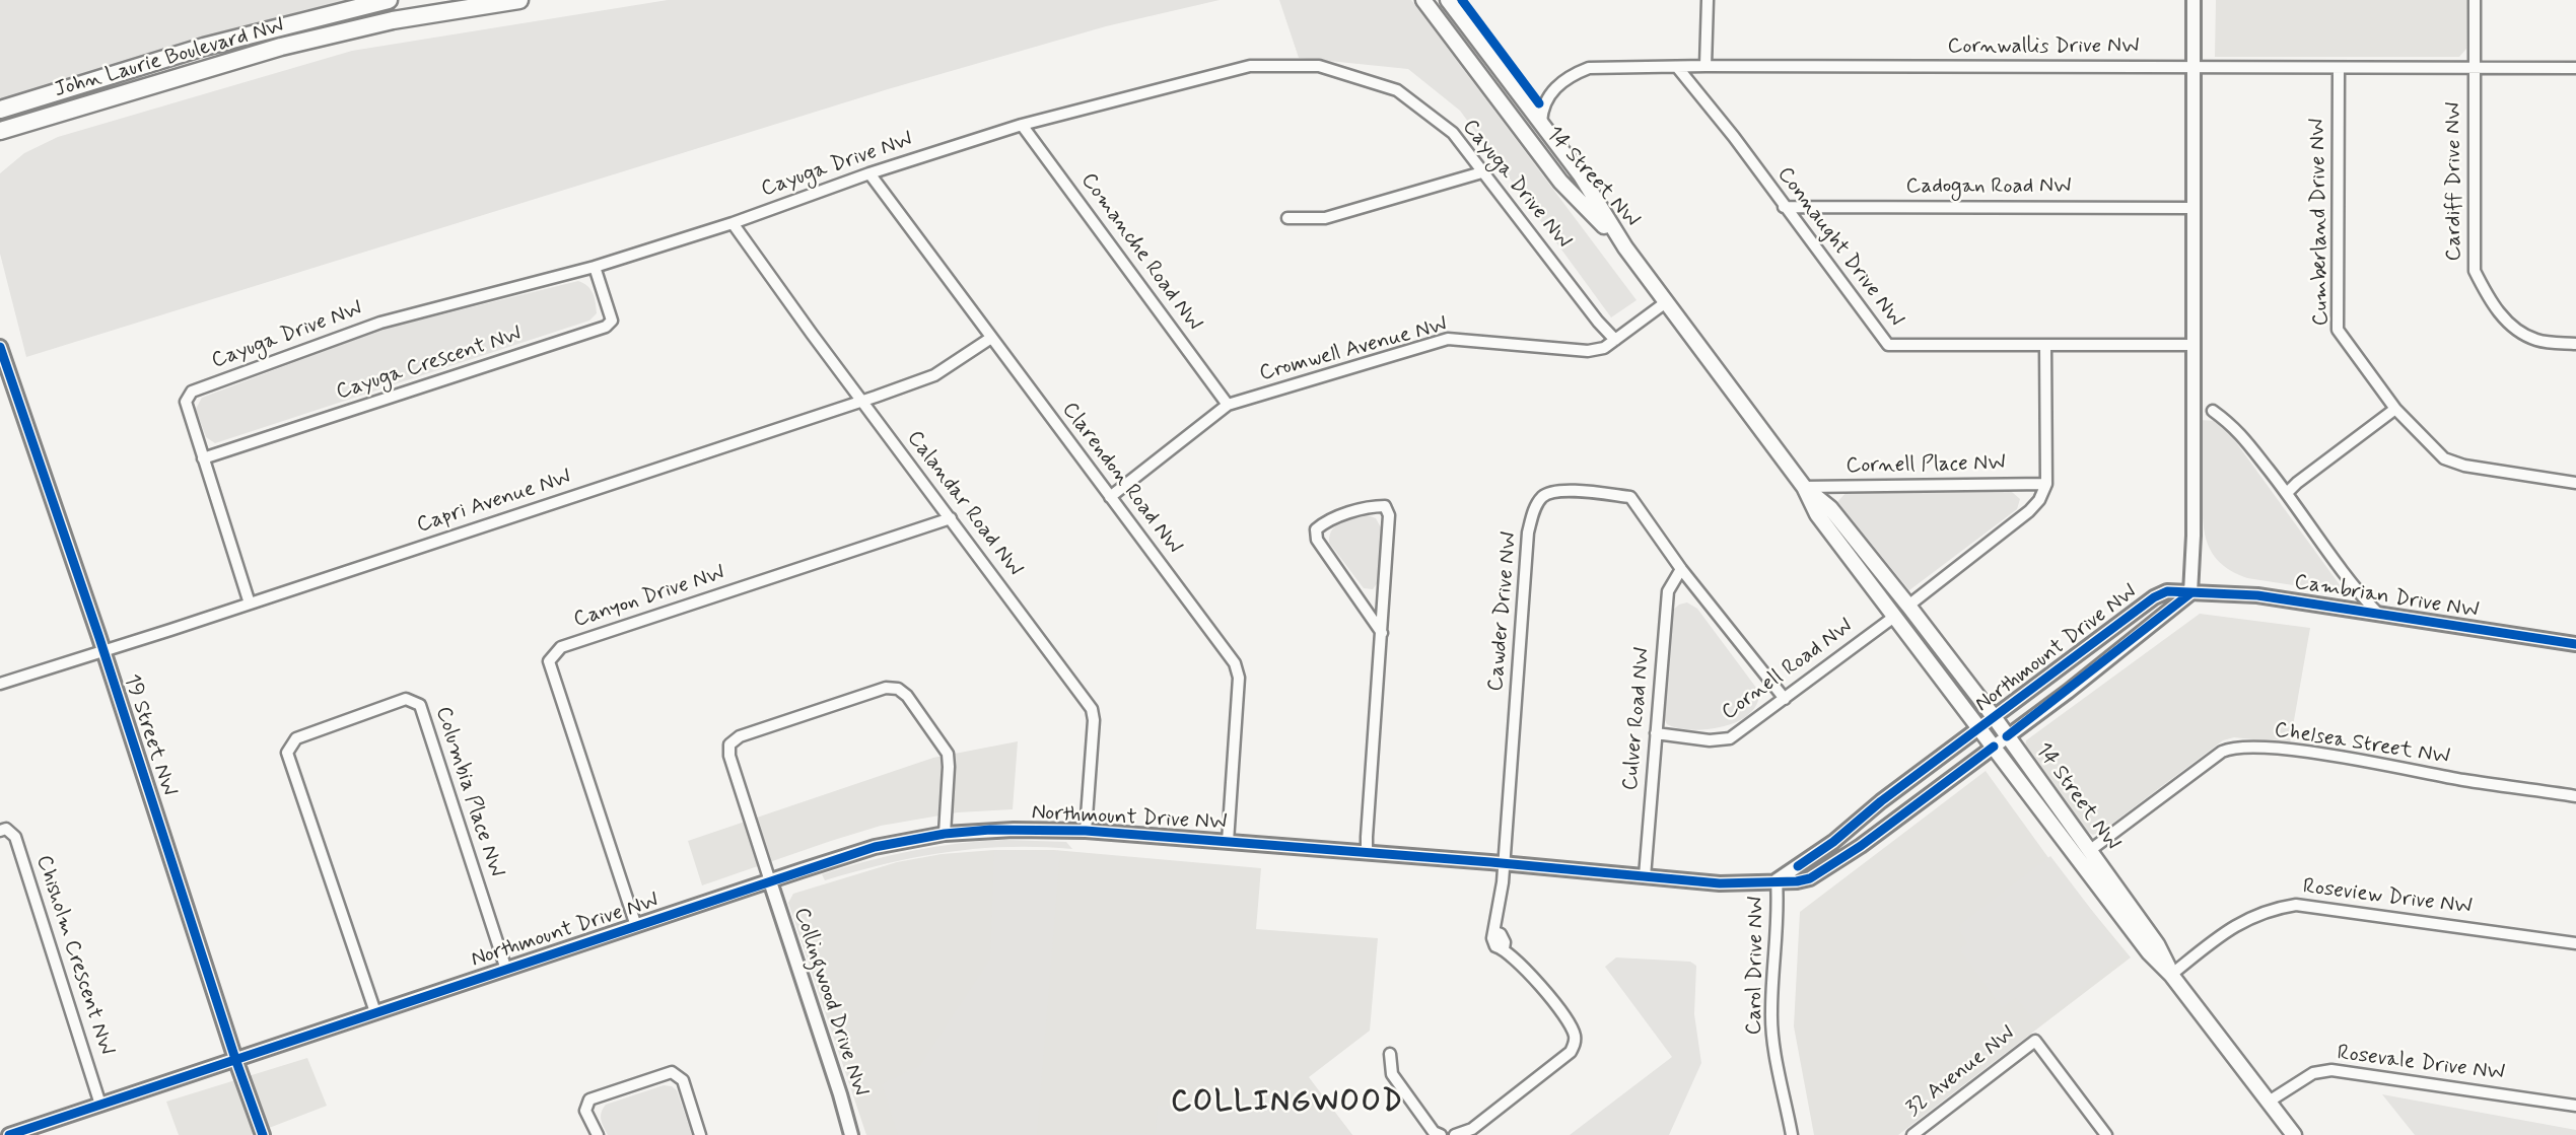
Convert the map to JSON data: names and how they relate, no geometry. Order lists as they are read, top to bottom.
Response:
{
  "streets": {
    "main road": ["John Laurie Boulevard NW", "14 Street NW"],
    "street": [
      "Cornwallis Drive NW",
      "Cayuga Drive NW",
      "Cardiff Drive NW",
      "Cadogan Road NW",
      "Cumberland Drive NW",
      "Connaught Drive NW",
      "Comanche Road NW",
      "Cromwell Avenue NW",
      "Cayuga Crescent NW",
      "Cornell Place NW",
      "Clarendon Road NW",
      "Capri Avenue NW",
      "Calandar Road NW",
      "Canyon Drive NW",
      "Cambrian Drive NW",
      "Cawder Drive NW",
      "Northmount Drive NW",
      "Cornell Road NW",
      "Culver Road NW",
      "19 Street NW",
      "Chelsea Street NW",
      "Columbia Place NW",
      "Roseview Drive NW",
      "Chisholm Crescent NW",
      "Carol Drive NW",
      "Collingwood Drive NW",
      "Rosevale Drive NW",
      "32 Avenue NW"
    ]
  },
  "crossings": [
    ["Cornwallis Drive NW", "14 Street NW"],
    ["Cornwallis Drive NW", "Cardiff Drive NW"],
    ["Cornwallis Drive NW", "Cumberland Drive NW"],
    ["Cornwallis Drive NW", "Connaught Drive NW"],
    ["Cayuga Drive NW", "Comanche Road NW"],
    ["Cayuga Drive NW", "Cromwell Avenue NW"],
    ["Cayuga Drive NW", "Cayuga Crescent NW"],
    ["Cayuga Drive NW", "Clarendon Road NW"],
    ["Cayuga Drive NW", "Capri Avenue NW"],
    ["Cayuga Drive NW", "Calandar Road NW"],
    ["14 Street NW", "Cromwell Avenue NW"],
    ["14 Street NW", "Cornell Place NW"],
    ["14 Street NW", "Northmount Drive NW"],
    ["14 Street NW", "Cornell Road NW"],
    ["14 Street NW", "Chelsea Street NW"],
    ["14 Street NW", "Roseview Drive NW"],
    ["14 Street NW", "Rosevale Drive NW"],
    ["Cadogan Road NW", "Connaught Drive NW"],
    ["Comanche Road NW", "Cromwell Avenue NW"],
    ["Cromwell Avenue NW", "Clarendon Road NW"],
    ["Clarendon Road NW", "Capri Avenue NW"],
    ["Clarendon Road NW", "Northmount Drive NW"],
    ["Capri Avenue NW", "Calandar Road NW"],
    ["Capri Avenue NW", "19 Street NW"],
    ["Calandar Road NW", "Canyon Drive NW"],
    ["Calandar Road NW", "Northmount Drive NW"],
    ["Canyon Drive NW", "Northmount Drive NW"],
    ["Cambrian Drive NW", "Northmount Drive NW"],
    ["Cawder Drive NW", "Northmount Drive NW"],
    ["Cawder Drive NW", "Cornell Road NW"],
    ["Cawder Drive NW", "Culver Road NW"],
    ["Northmount Drive NW", "Culver Road NW"],
    ["Northmount Drive NW", "19 Street NW"],
    ["Northmount Drive NW", "Columbia Place NW"],
    ["Northmount Drive NW", "Chisholm Crescent NW"],
    ["Northmount Drive NW", "Carol Drive NW"],
    ["Northmount Drive NW", "Collingwood Drive NW"],
    ["Cornell Road NW", "Culver Road NW"]
  ],
  "districts": ["COLLINGWOOD"]
}
